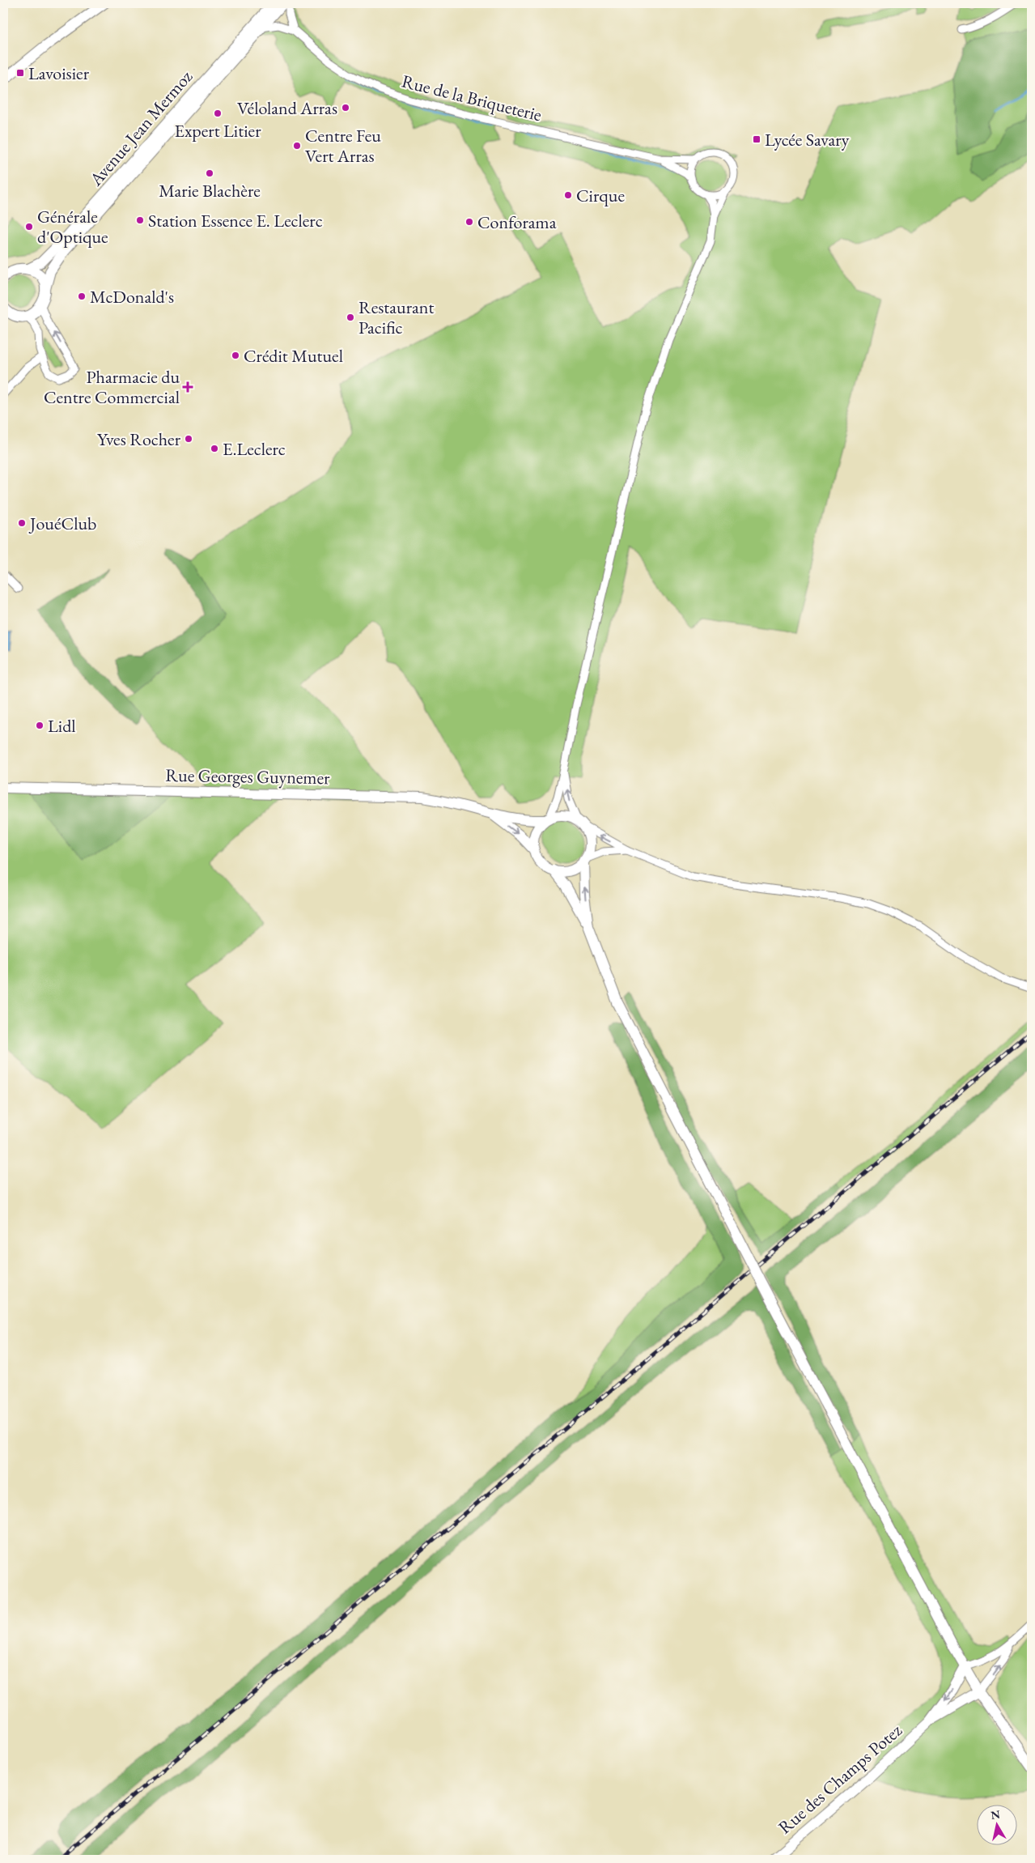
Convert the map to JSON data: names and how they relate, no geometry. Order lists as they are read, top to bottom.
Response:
{
  "streets": {
    "street": [
      "Rue de la Briqueterie",
      "Avenue Jean Mermoz",
      "Rue Georges Guynemer",
      "Rue des Champs Potez"
    ]
  },
  "places": {
    "transit": ["Lavoisier", "Lycée Savary"],
    "other": [
      "Véloland Arras",
      "Expert Litier",
      "Centre Feu Vert Arras",
      "Marie Blachère",
      "Cirque",
      "Station Essence E. Leclerc",
      "Conforama",
      "Générale d'Optique",
      "McDonald's",
      "Restaurant Pacific",
      "Crédit Mutuel",
      "Yves Rocher",
      "E.Leclerc",
      "JouéClub",
      "Lidl"
    ],
    "health": ["Pharmacie du Centre Commercial"]
  },
  "north": "top"
}
